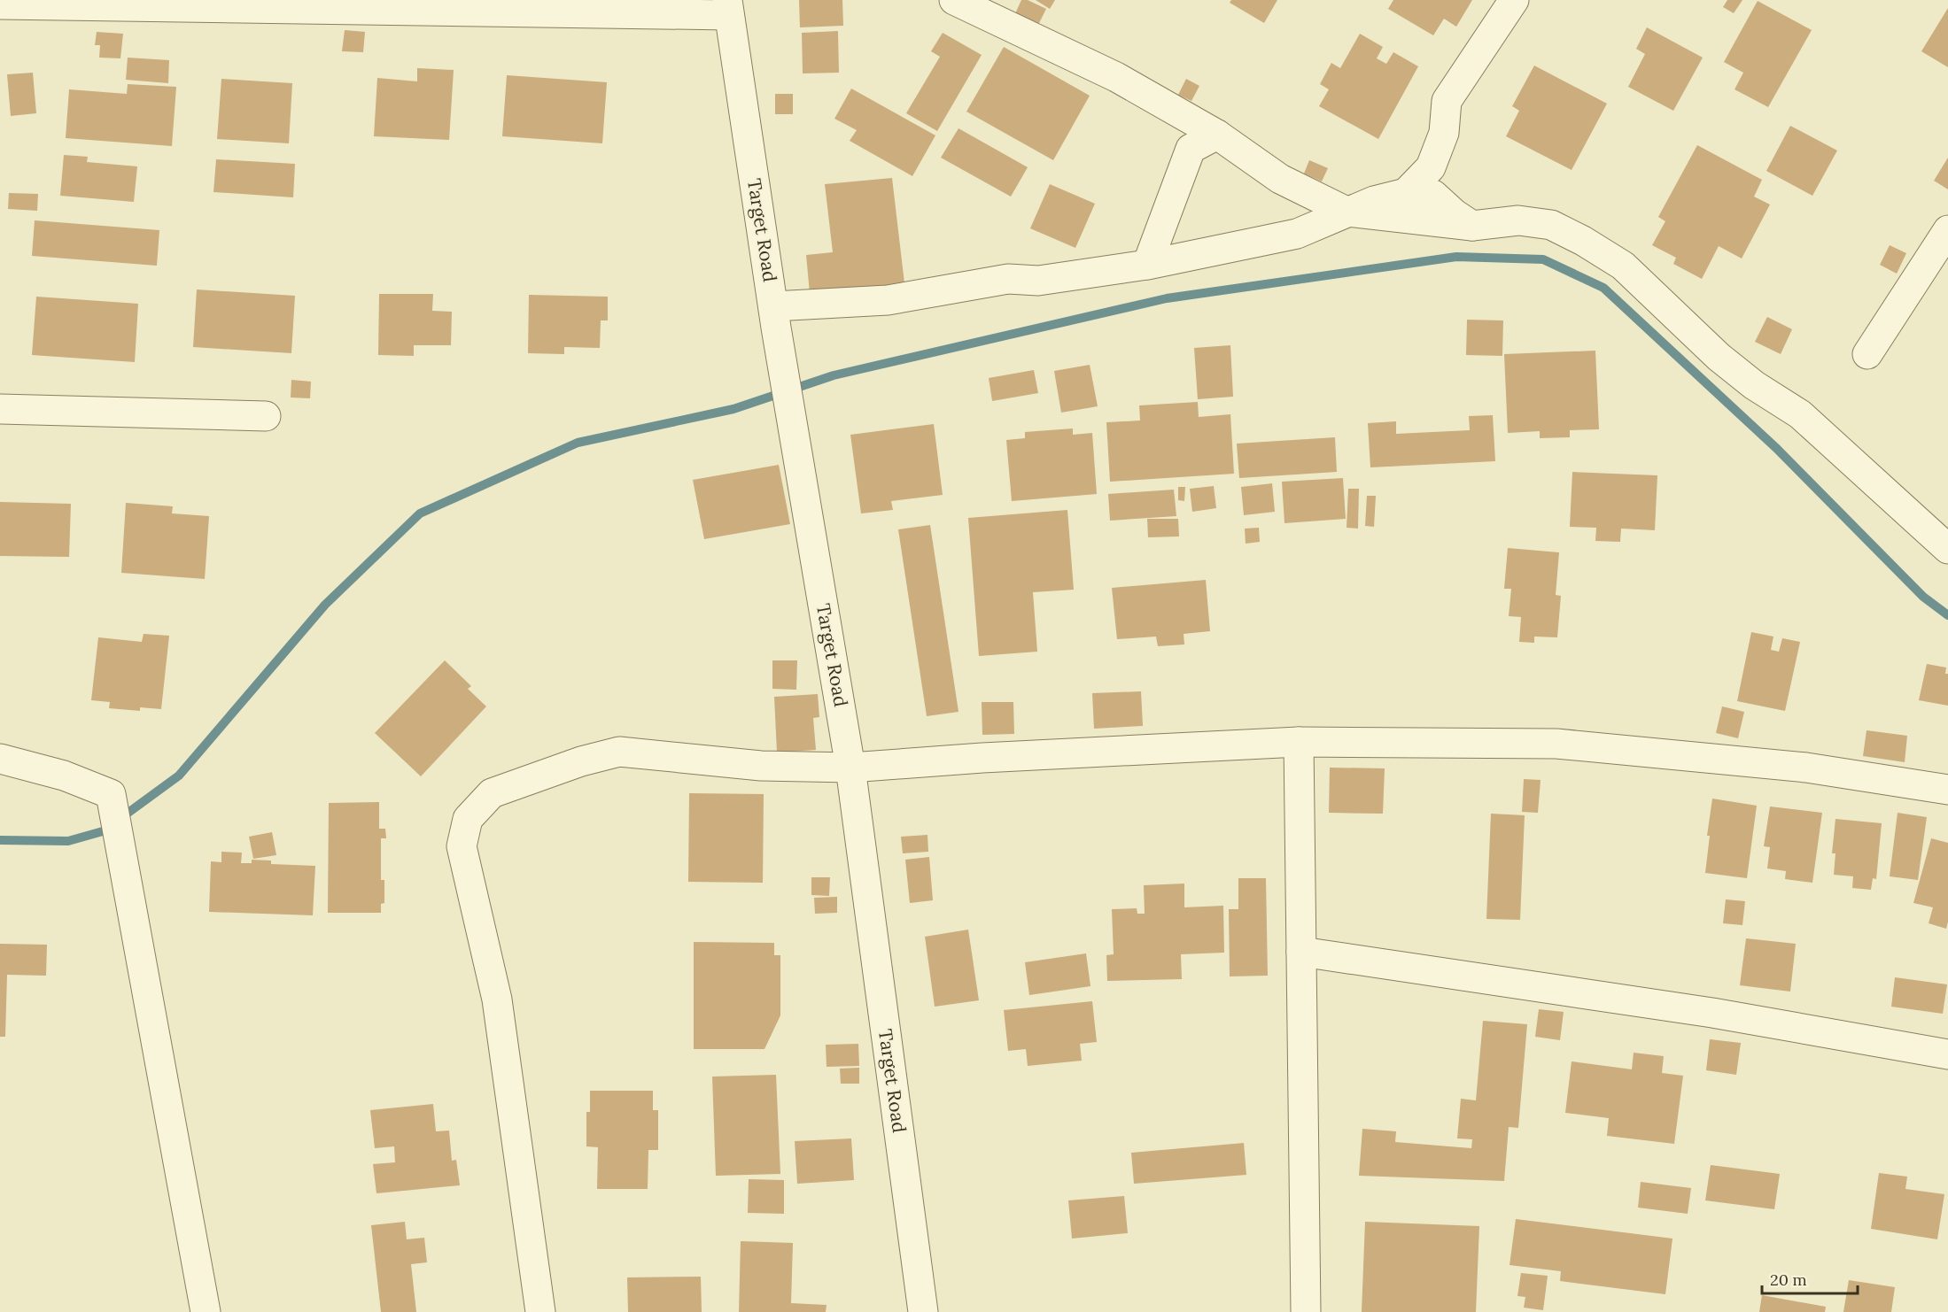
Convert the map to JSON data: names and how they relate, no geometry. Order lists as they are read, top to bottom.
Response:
{
  "streets": {
    "street": ["Target Road"]
  },
  "scale_bar": "20 m"
}
